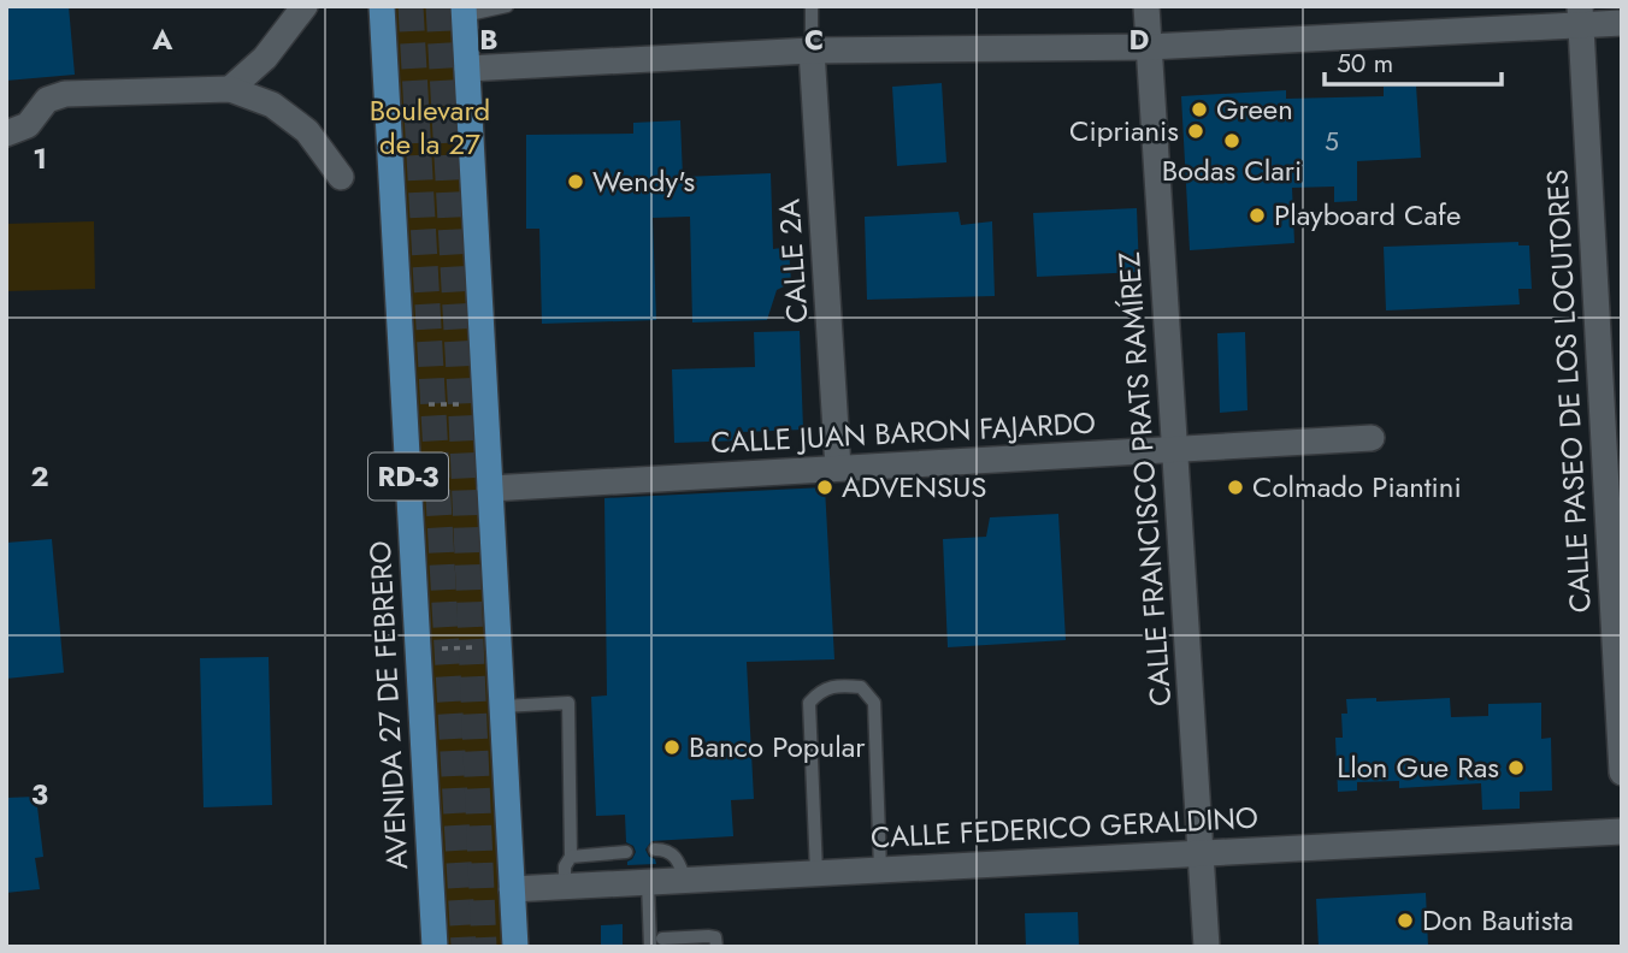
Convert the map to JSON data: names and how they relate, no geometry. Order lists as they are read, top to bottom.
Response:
{
  "streets": {
    "main road": ["RD-3", "AVENIDA 27 DE FEBRERO"],
    "street": [
      "CALLE 2A",
      "CALLE PASEO DE LOS LOCUTORES",
      "CALLE JUAN BARON FAJARDO",
      "CALLE FRANCISCO PRATS RAMÍREZ",
      "CALLE FEDERICO GERALDINO"
    ]
  },
  "crossings": [
    ["CALLE 2A", "CALLE JUAN BARON FAJARDO"],
    ["CALLE JUAN BARON FAJARDO", "RD-3"],
    ["CALLE JUAN BARON FAJARDO", "CALLE FRANCISCO PRATS RAMÍREZ"],
    ["RD-3", "CALLE FEDERICO GERALDINO"],
    ["CALLE FRANCISCO PRATS RAMÍREZ", "CALLE FEDERICO GERALDINO"]
  ],
  "parks": ["Boulevard de la 27"],
  "places": [
    "Green",
    "Ciprianis",
    "Bodas Clari",
    "Wendy's",
    "Playboard Cafe",
    "ADVENSUS",
    "Colmado Piantini",
    "Banco Popular",
    "Llon Gue Ras",
    "Don Bautista"
  ],
  "house_numbers": ["5"],
  "scale_bar": "50 m",
  "grid": {
    "columns": [
      "A",
      "B",
      "C",
      "D"
    ],
    "rows": ["1", "2", "3"]
  }
}
